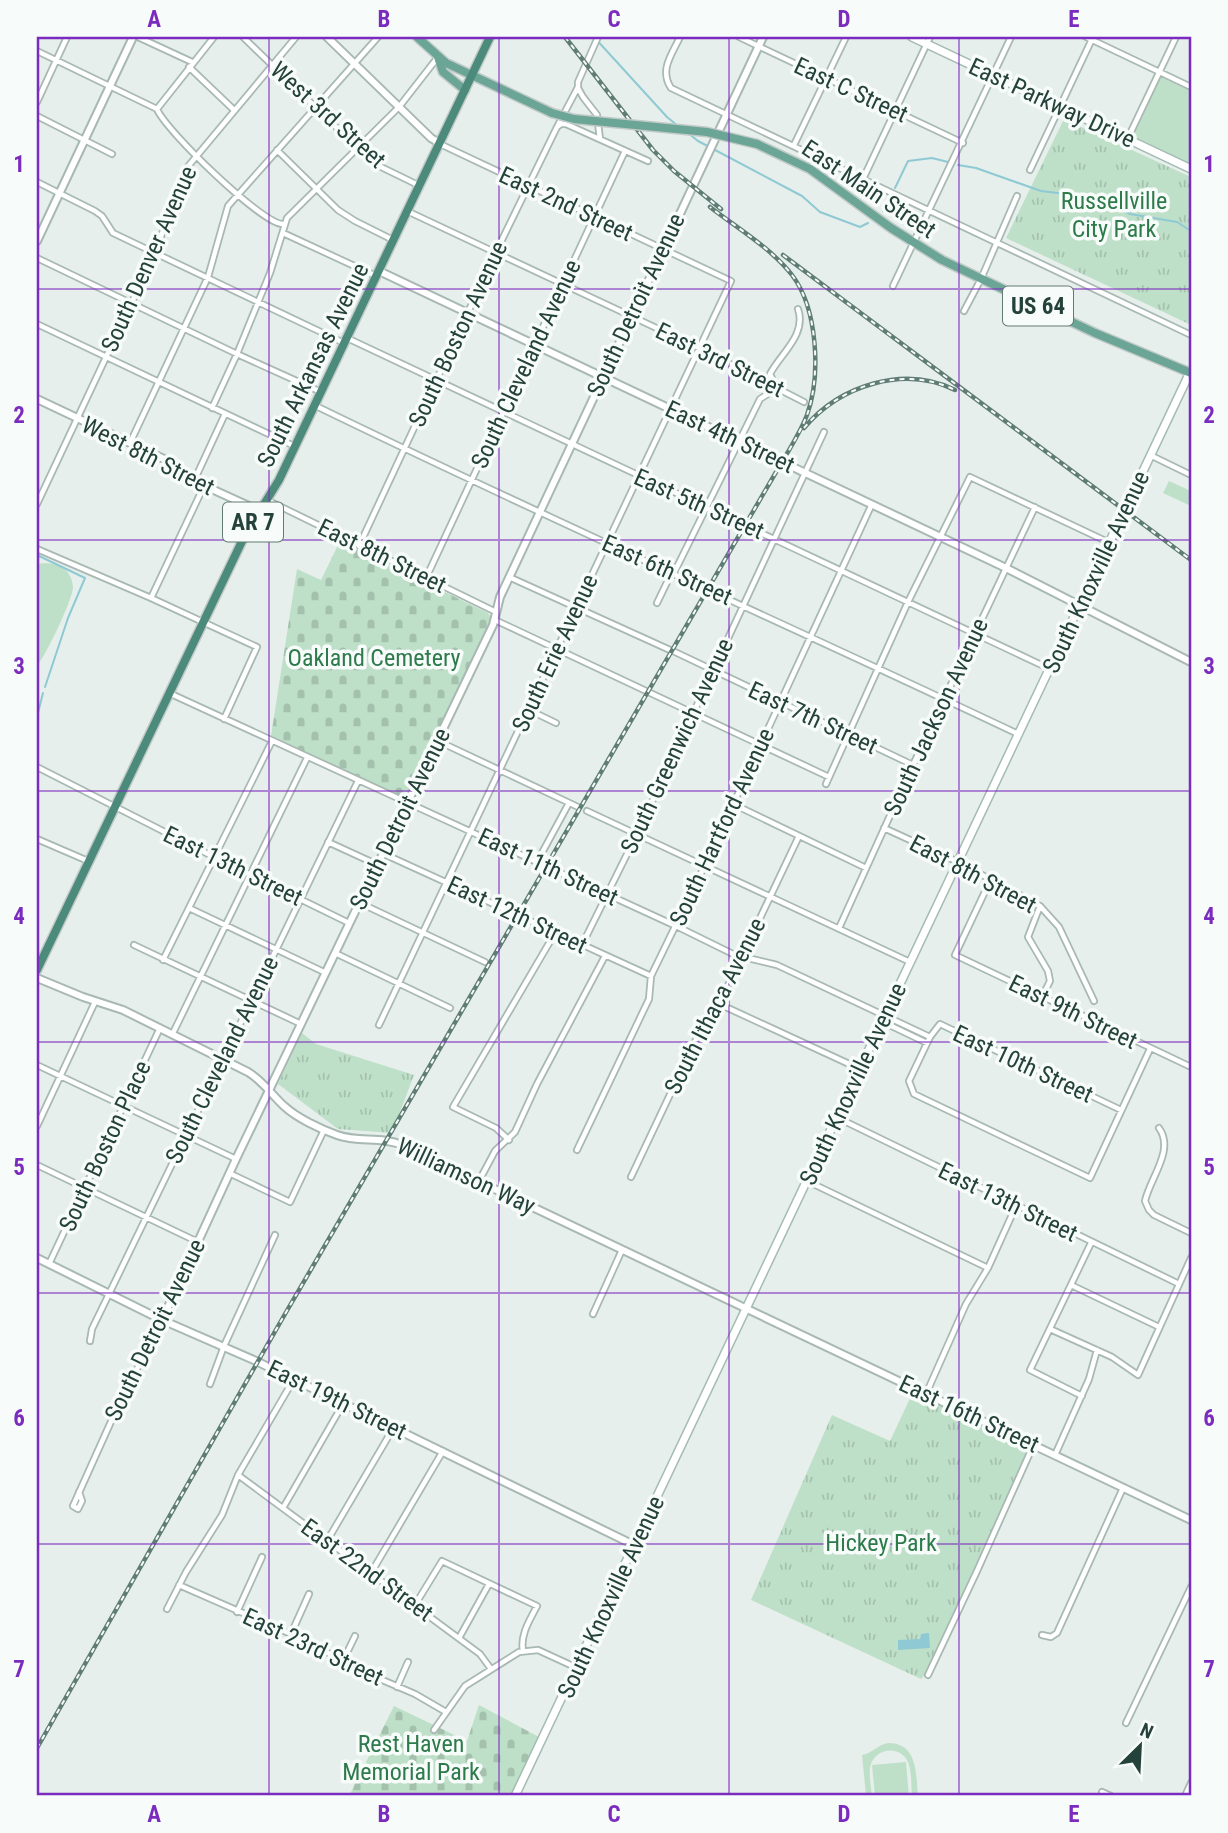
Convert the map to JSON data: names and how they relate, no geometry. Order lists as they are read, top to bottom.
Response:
{
  "streets": {
    "highway": ["South Arkansas Avenue", "AR 7"],
    "main road": [
      "East Parkway Drive",
      "East Main Street",
      "US 64",
      "South Knoxville Avenue"
    ],
    "street": [
      "East C Street",
      "West 3rd Street",
      "East 2nd Street",
      "South Denver Avenue",
      "South Detroit Avenue",
      "South Boston Avenue",
      "East 3rd Street",
      "South Cleveland Avenue",
      "East 4th Street",
      "West 8th Street",
      "East 5th Street",
      "East 8th Street",
      "East 6th Street",
      "South Erie Avenue",
      "South Jackson Avenue",
      "East 7th Street",
      "South Greenwich Avenue",
      "South Hartford Avenue",
      "East 13th Street",
      "East 11th Street",
      "East 12th Street",
      "South Ithaca Avenue",
      "East 9th Street",
      "East 10th Street",
      "South Boston Place",
      "Williamson Way",
      "East 19th Street",
      "East 16th Street",
      "East 22nd Street",
      "East 23rd Street"
    ]
  },
  "crossings": [
    ["East C Street", "South Detroit Avenue"],
    ["West 3rd Street", "South Denver Avenue"],
    ["West 3rd Street", "South Arkansas Avenue"],
    ["East Main Street", "US 64"],
    ["East Main Street", "South Arkansas Avenue"],
    ["East Main Street", "AR 7"],
    ["East Main Street", "South Knoxville Avenue"],
    ["East 2nd Street", "South Detroit Avenue"],
    ["East 2nd Street", "South Boston Avenue"],
    ["East 2nd Street", "South Cleveland Avenue"],
    ["East 2nd Street", "South Arkansas Avenue"],
    ["East 2nd Street", "South Erie Avenue"],
    ["South Denver Avenue", "West 8th Street"],
    ["South Denver Avenue", "East 5th Street"],
    ["South Detroit Avenue", "East 3rd Street"],
    ["South Detroit Avenue", "East 4th Street"],
    ["South Detroit Avenue", "East 5th Street"],
    ["South Detroit Avenue", "East 8th Street"],
    ["South Detroit Avenue", "East 6th Street"],
    ["South Detroit Avenue", "East 7th Street"],
    ["South Detroit Avenue", "East 13th Street"],
    ["South Detroit Avenue", "East 11th Street"],
    ["South Detroit Avenue", "East 12th Street"],
    ["South Detroit Avenue", "Williamson Way"],
    ["South Detroit Avenue", "East 19th Street"],
    ["US 64", "South Arkansas Avenue"],
    ["US 64", "AR 7"],
    ["South Boston Avenue", "East 3rd Street"],
    ["South Boston Avenue", "East 4th Street"],
    ["South Boston Avenue", "East 5th Street"],
    ["South Boston Avenue", "East 8th Street"],
    ["South Boston Avenue", "East 6th Street"],
    ["East 3rd Street", "South Cleveland Avenue"],
    ["East 3rd Street", "South Arkansas Avenue"],
    ["East 3rd Street", "South Erie Avenue"],
    ["South Cleveland Avenue", "East 4th Street"],
    ["South Cleveland Avenue", "East 5th Street"],
    ["South Cleveland Avenue", "East 8th Street"],
    ["South Cleveland Avenue", "East 6th Street"],
    ["South Cleveland Avenue", "East 13th Street"],
    ["South Cleveland Avenue", "East 11th Street"],
    ["South Cleveland Avenue", "Williamson Way"],
    ["South Cleveland Avenue", "East 19th Street"],
    ["South Arkansas Avenue", "East 4th Street"],
    ["South Arkansas Avenue", "West 8th Street"],
    ["South Arkansas Avenue", "East 5th Street"],
    ["South Arkansas Avenue", "AR 7"],
    ["South Arkansas Avenue", "East 8th Street"],
    ["South Arkansas Avenue", "East 6th Street"],
    ["South Arkansas Avenue", "East 13th Street"],
    ["South Arkansas Avenue", "East 11th Street"],
    ["East 4th Street", "South Knoxville Avenue"],
    ["East 4th Street", "South Erie Avenue"],
    ["East 4th Street", "South Jackson Avenue"],
    ["East 4th Street", "South Greenwich Avenue"],
    ["East 4th Street", "South Hartford Avenue"],
    ["East 5th Street", "South Knoxville Avenue"],
    ["East 5th Street", "South Erie Avenue"],
    ["East 5th Street", "South Jackson Avenue"],
    ["East 5th Street", "South Greenwich Avenue"],
    ["East 5th Street", "South Hartford Avenue"],
    ["East 8th Street", "South Knoxville Avenue"],
    ["East 8th Street", "South Erie Avenue"],
    ["East 8th Street", "South Jackson Avenue"],
    ["East 8th Street", "South Greenwich Avenue"],
    ["East 8th Street", "South Hartford Avenue"],
    ["East 8th Street", "East 9th Street"],
    ["East 6th Street", "South Knoxville Avenue"],
    ["East 6th Street", "South Erie Avenue"],
    ["East 6th Street", "South Jackson Avenue"],
    ["East 6th Street", "South Greenwich Avenue"],
    ["East 6th Street", "South Hartford Avenue"],
    ["South Knoxville Avenue", "East 13th Street"],
    ["South Knoxville Avenue", "East 11th Street"],
    ["South Knoxville Avenue", "Williamson Way"],
    ["South Knoxville Avenue", "East 19th Street"],
    ["South Knoxville Avenue", "East 16th Street"],
    ["South Erie Avenue", "East 7th Street"],
    ["South Erie Avenue", "East 11th Street"],
    ["South Erie Avenue", "East 12th Street"],
    ["South Jackson Avenue", "East 7th Street"],
    ["East 7th Street", "South Greenwich Avenue"],
    ["East 7th Street", "South Hartford Avenue"],
    ["South Greenwich Avenue", "East 11th Street"],
    ["South Greenwich Avenue", "East 12th Street"],
    ["South Hartford Avenue", "East 11th Street"],
    ["South Hartford Avenue", "East 12th Street"],
    ["East 11th Street", "South Ithaca Avenue"],
    ["East 11th Street", "East 10th Street"],
    ["South Boston Place", "Williamson Way"],
    ["South Boston Place", "East 19th Street"],
    ["Williamson Way", "East 16th Street"]
  ],
  "parks": [
    "Russellville City Park",
    "Oakland Cemetery",
    "Hickey Park",
    "Rest Haven Memorial Park"
  ],
  "north": "top right",
  "grid": {
    "columns": [
      "A",
      "B",
      "C",
      "D",
      "E"
    ],
    "rows": [
      "1",
      "2",
      "3",
      "4",
      "5",
      "6",
      "7"
    ]
  }
}
